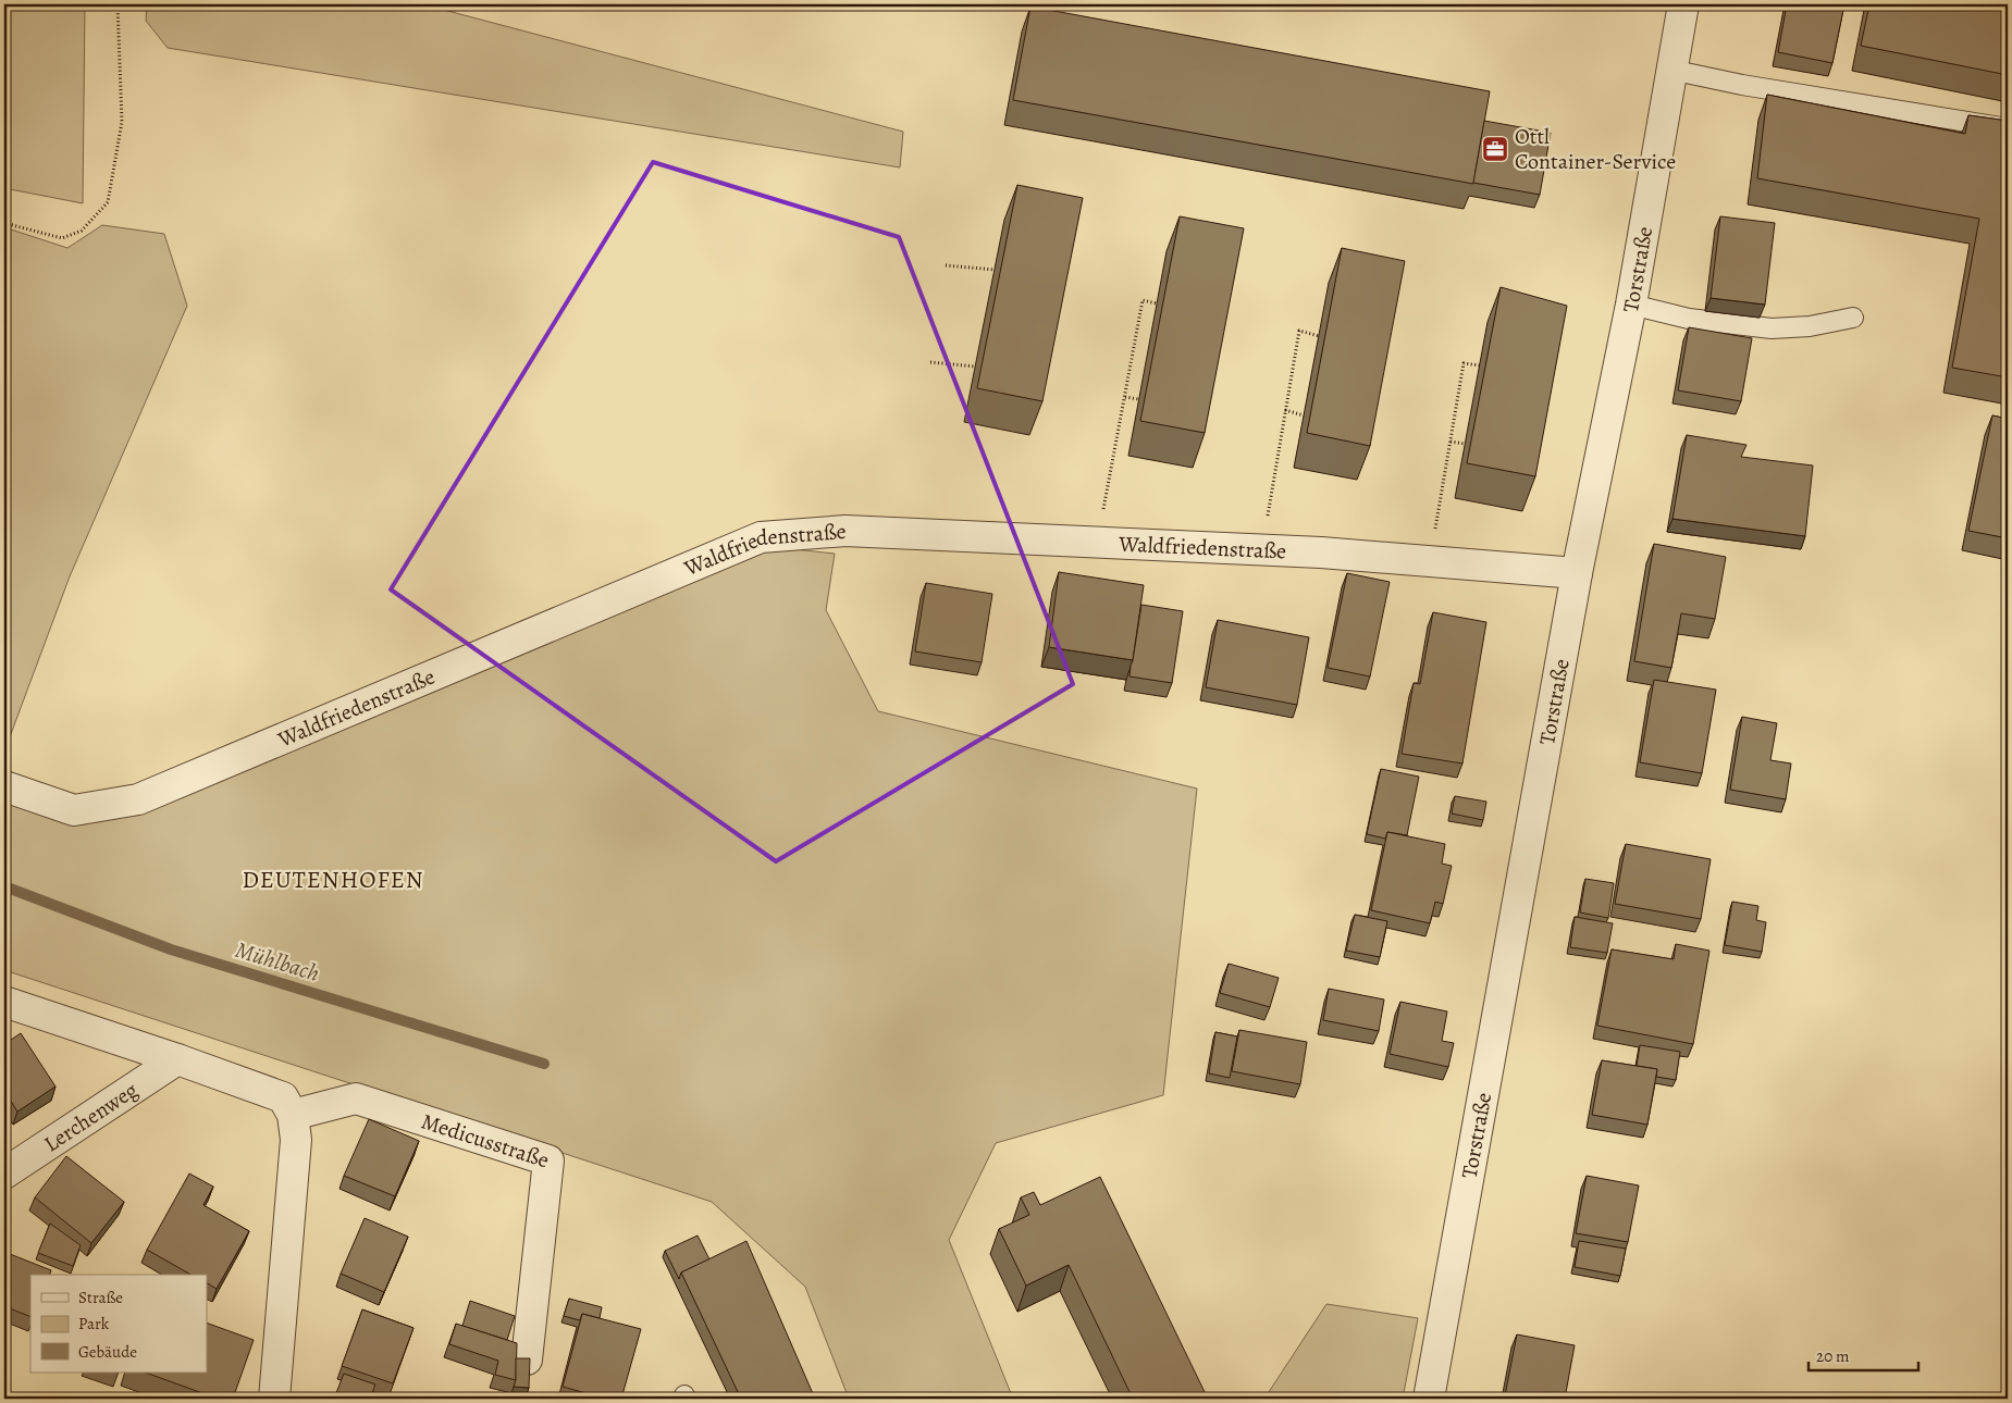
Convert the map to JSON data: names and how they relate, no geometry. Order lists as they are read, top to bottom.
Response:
{
  "streets": {
    "street": [
      "Torstraße",
      "Waldfriedenstraße",
      "Lerchenweg",
      "Medicusstraße"
    ]
  },
  "crossings": [
    ["Torstraße", "Waldfriedenstraße"]
  ],
  "districts": ["DEUTENHOFEN"],
  "water": ["Mühlbach"],
  "places": {
    "office": ["Ottl Container-Service"]
  },
  "legend": ["Straße", "Park", "Gebäude"],
  "scale_bar": "20 m"
}
